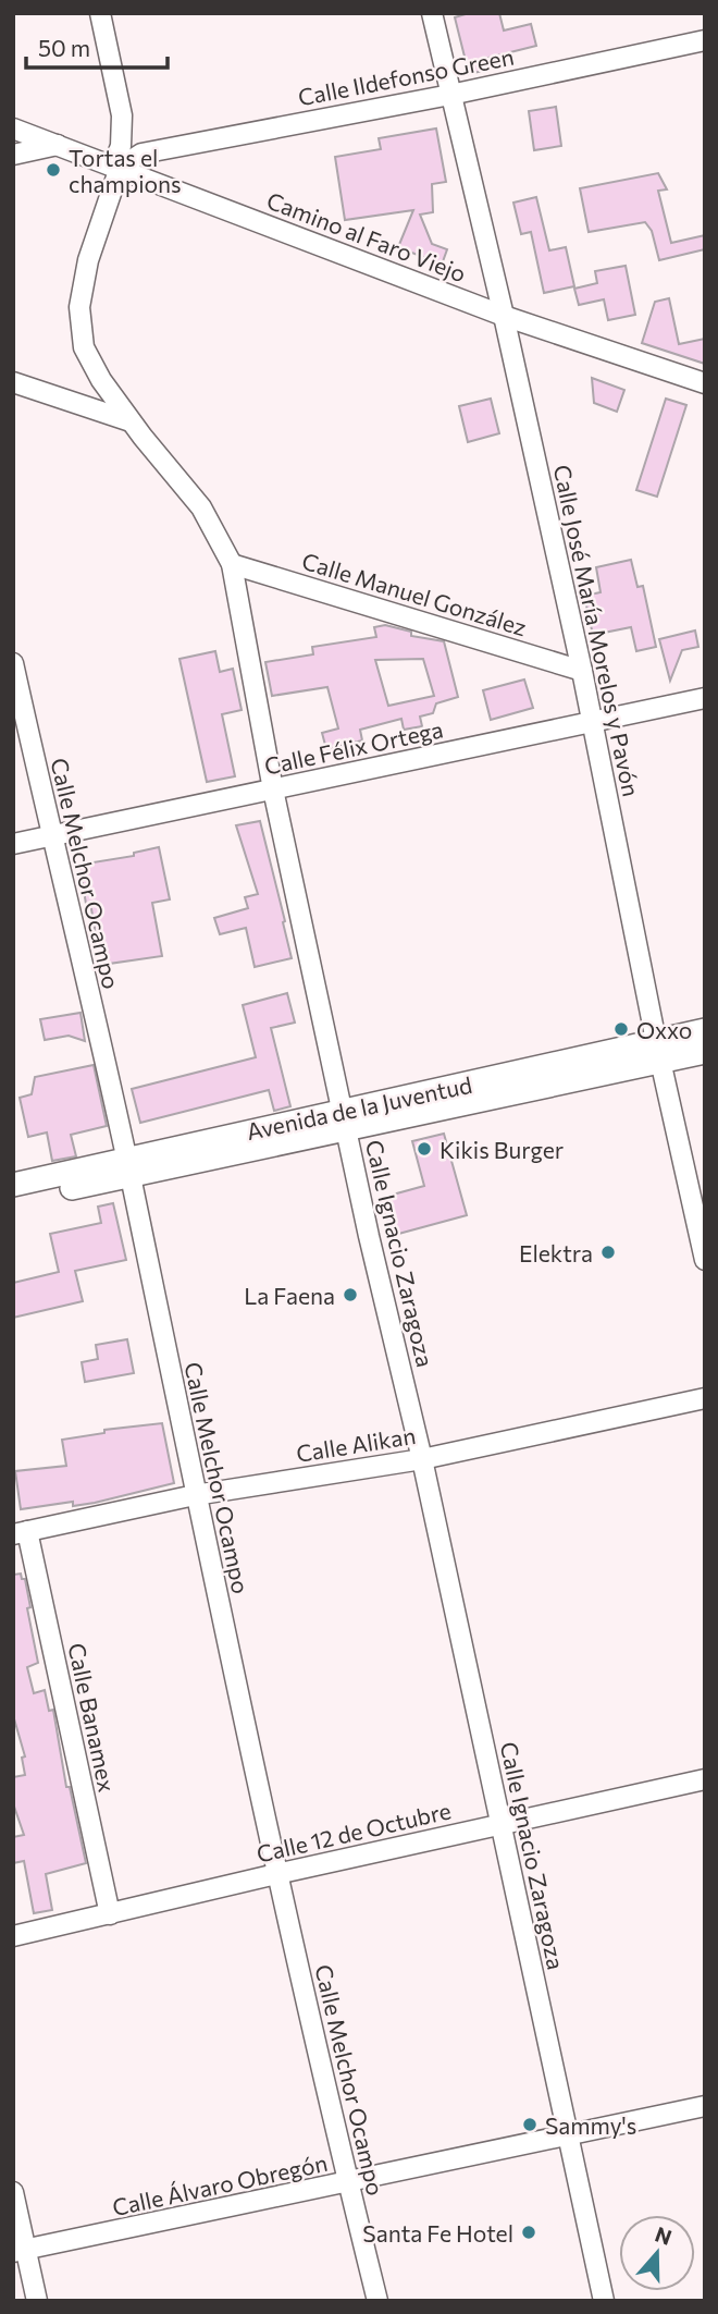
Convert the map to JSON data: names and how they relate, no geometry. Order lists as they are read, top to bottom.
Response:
{
  "streets": {
    "street": [
      "Calle Ildefonso Green",
      "Camino al Faro Viejo",
      "Calle Manuel González",
      "Calle José María Morelos y Pavón",
      "Calle Félix Ortega",
      "Calle Melchor Ocampo",
      "Avenida de la Juventud",
      "Calle Ignacio Zaragoza",
      "Calle Alikan",
      "Calle Banamex",
      "Calle 12 de Octubre",
      "Calle Álvaro Obregón"
    ]
  },
  "crossings": [
    ["Calle Ildefonso Green", "Camino al Faro Viejo"],
    ["Calle Ildefonso Green", "Calle José María Morelos y Pavón"],
    ["Calle Ildefonso Green", "Calle Ignacio Zaragoza"],
    ["Camino al Faro Viejo", "Calle José María Morelos y Pavón"],
    ["Camino al Faro Viejo", "Calle Ignacio Zaragoza"],
    ["Calle Manuel González", "Calle José María Morelos y Pavón"],
    ["Calle Manuel González", "Calle Ignacio Zaragoza"],
    ["Calle José María Morelos y Pavón", "Calle Félix Ortega"],
    ["Calle José María Morelos y Pavón", "Avenida de la Juventud"],
    ["Calle Félix Ortega", "Calle Melchor Ocampo"],
    ["Calle Félix Ortega", "Calle Ignacio Zaragoza"],
    ["Calle Melchor Ocampo", "Avenida de la Juventud"],
    ["Calle Melchor Ocampo", "Calle Alikan"],
    ["Calle Melchor Ocampo", "Calle 12 de Octubre"],
    ["Calle Melchor Ocampo", "Calle Álvaro Obregón"],
    ["Avenida de la Juventud", "Calle Ignacio Zaragoza"],
    ["Calle Ignacio Zaragoza", "Calle Alikan"],
    ["Calle Ignacio Zaragoza", "Calle 12 de Octubre"],
    ["Calle Ignacio Zaragoza", "Calle Álvaro Obregón"],
    ["Calle Alikan", "Calle Banamex"],
    ["Calle Banamex", "Calle 12 de Octubre"]
  ],
  "places": [
    "Tortas el champions",
    "Oxxo",
    "Kikis Burger",
    "Elektra",
    "La Faena",
    "Sammy's",
    "Santa Fe Hotel"
  ],
  "scale_bar": "50 m",
  "north": "top"
}
